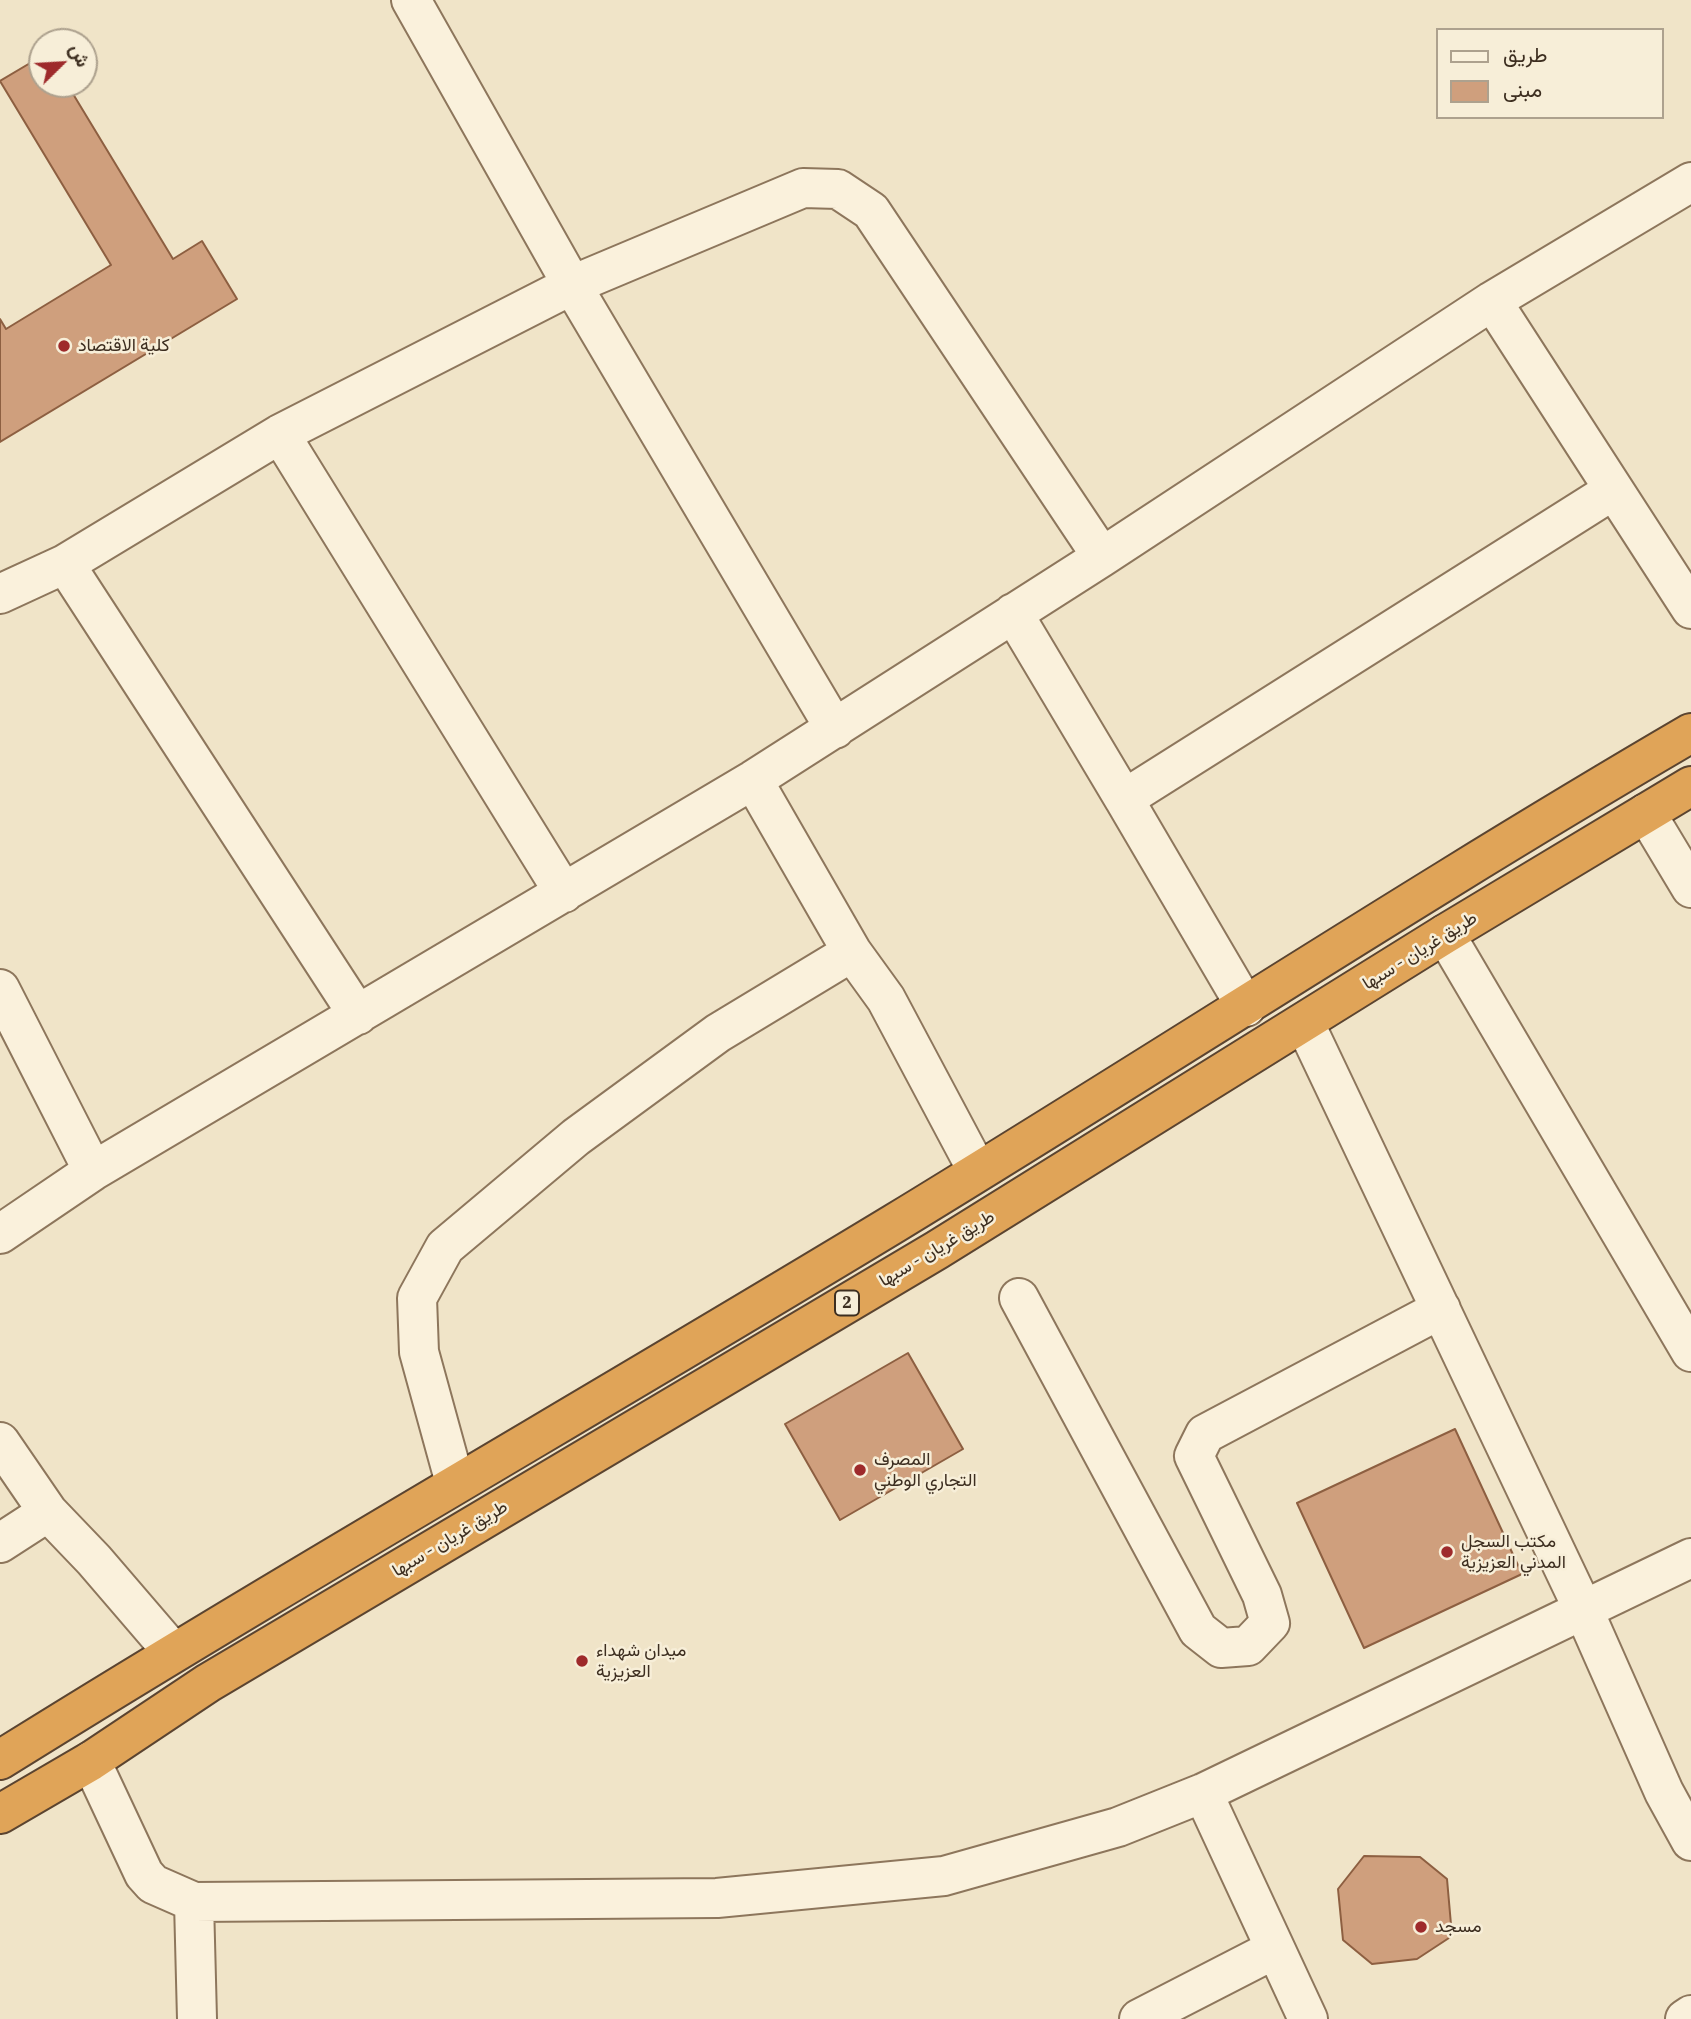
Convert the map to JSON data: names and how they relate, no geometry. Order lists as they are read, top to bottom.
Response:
{
  "streets": {
    "highway": ["طريق غريان - سبها", "2"]
  },
  "places": [
    "كلية الاقتصاد",
    "المصرف التجاري الوطني",
    "مكتب السجل المدني العزيزية",
    "ميدان شهداء العزيزية",
    "مسجد"
  ],
  "legend": ["طريق", "مبنى"],
  "north": "top right"
}
